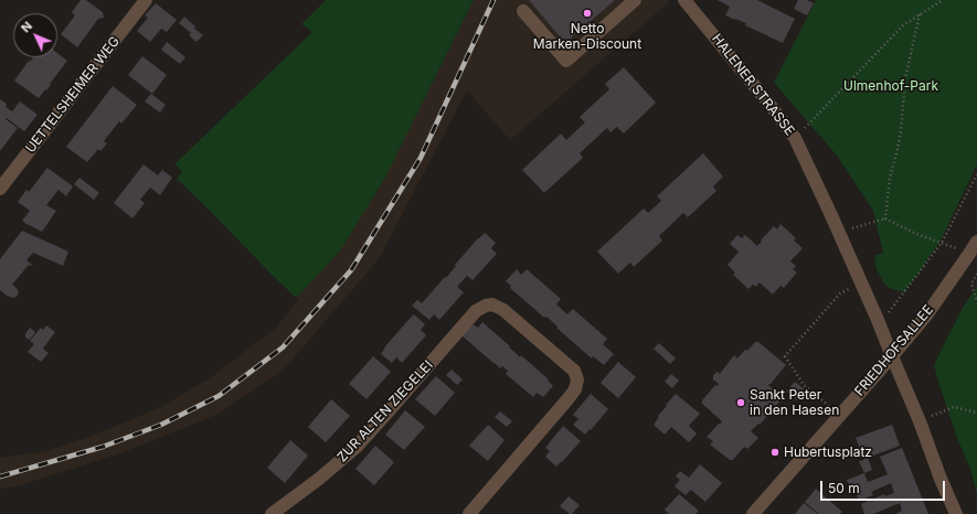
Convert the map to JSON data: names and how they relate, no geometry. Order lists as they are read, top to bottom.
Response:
{
  "streets": {
    "street": [
      "HALENER STRASSE",
      "UETTELSHEIMER WEG",
      "FRIEDHOFSALLEE",
      "ZUR ALTEN ZIEGELEI"
    ]
  },
  "crossings": [
    ["HALENER STRASSE", "FRIEDHOFSALLEE"]
  ],
  "parks": ["Ulmenhof-Park"],
  "places": ["Netto Marken-Discount", "Sankt Peter in den Haesen", "Hubertusplatz"],
  "scale_bar": "50 m",
  "north": "top left"
}
